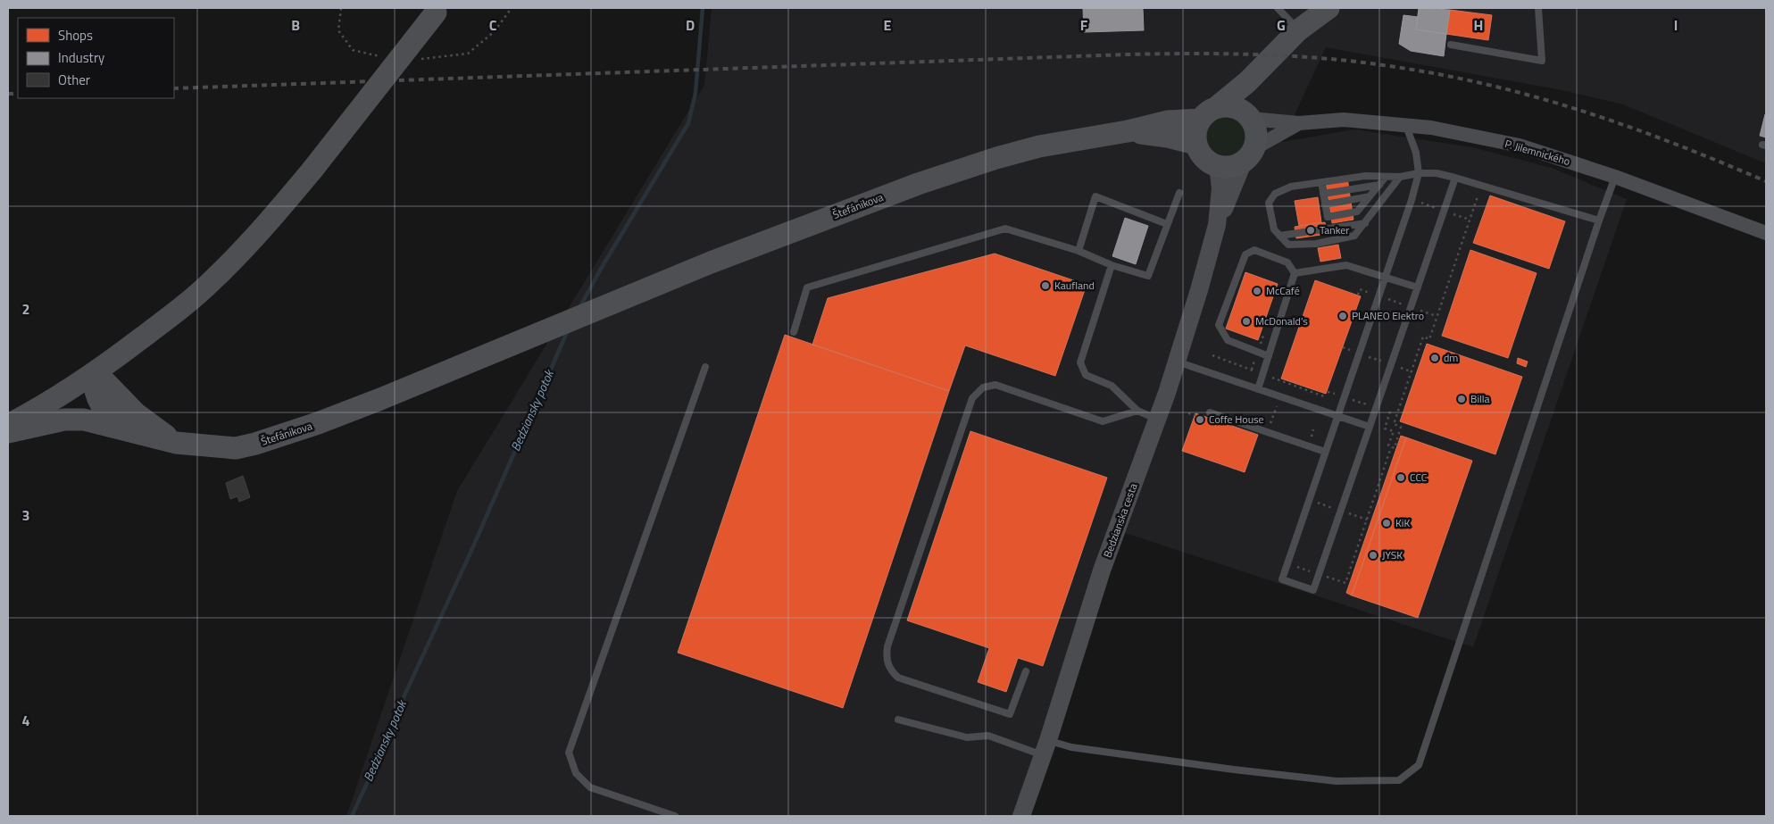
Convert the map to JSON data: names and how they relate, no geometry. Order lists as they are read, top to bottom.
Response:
{
  "streets": {
    "main road": ["Štefánikova"],
    "street": ["P. Jilemnického", "Bedzianska cesta"]
  },
  "crossings": [
    ["P. Jilemnického", "Bedzianska cesta"]
  ],
  "water": ["Bedziansky potok"],
  "places": [
    "Tanker",
    "Kaufland",
    "McCafé",
    "PLANEO Elektro",
    "McDonald's",
    "dm",
    "Billa",
    "Coffe House",
    "CCC",
    "KiK",
    "JYSK"
  ],
  "legend": ["Shops", "Industry", "Other"],
  "grid": {
    "columns": [
      "B",
      "C",
      "D",
      "E",
      "F",
      "G",
      "H",
      "I"
    ],
    "rows": ["2", "3", "4"]
  }
}
